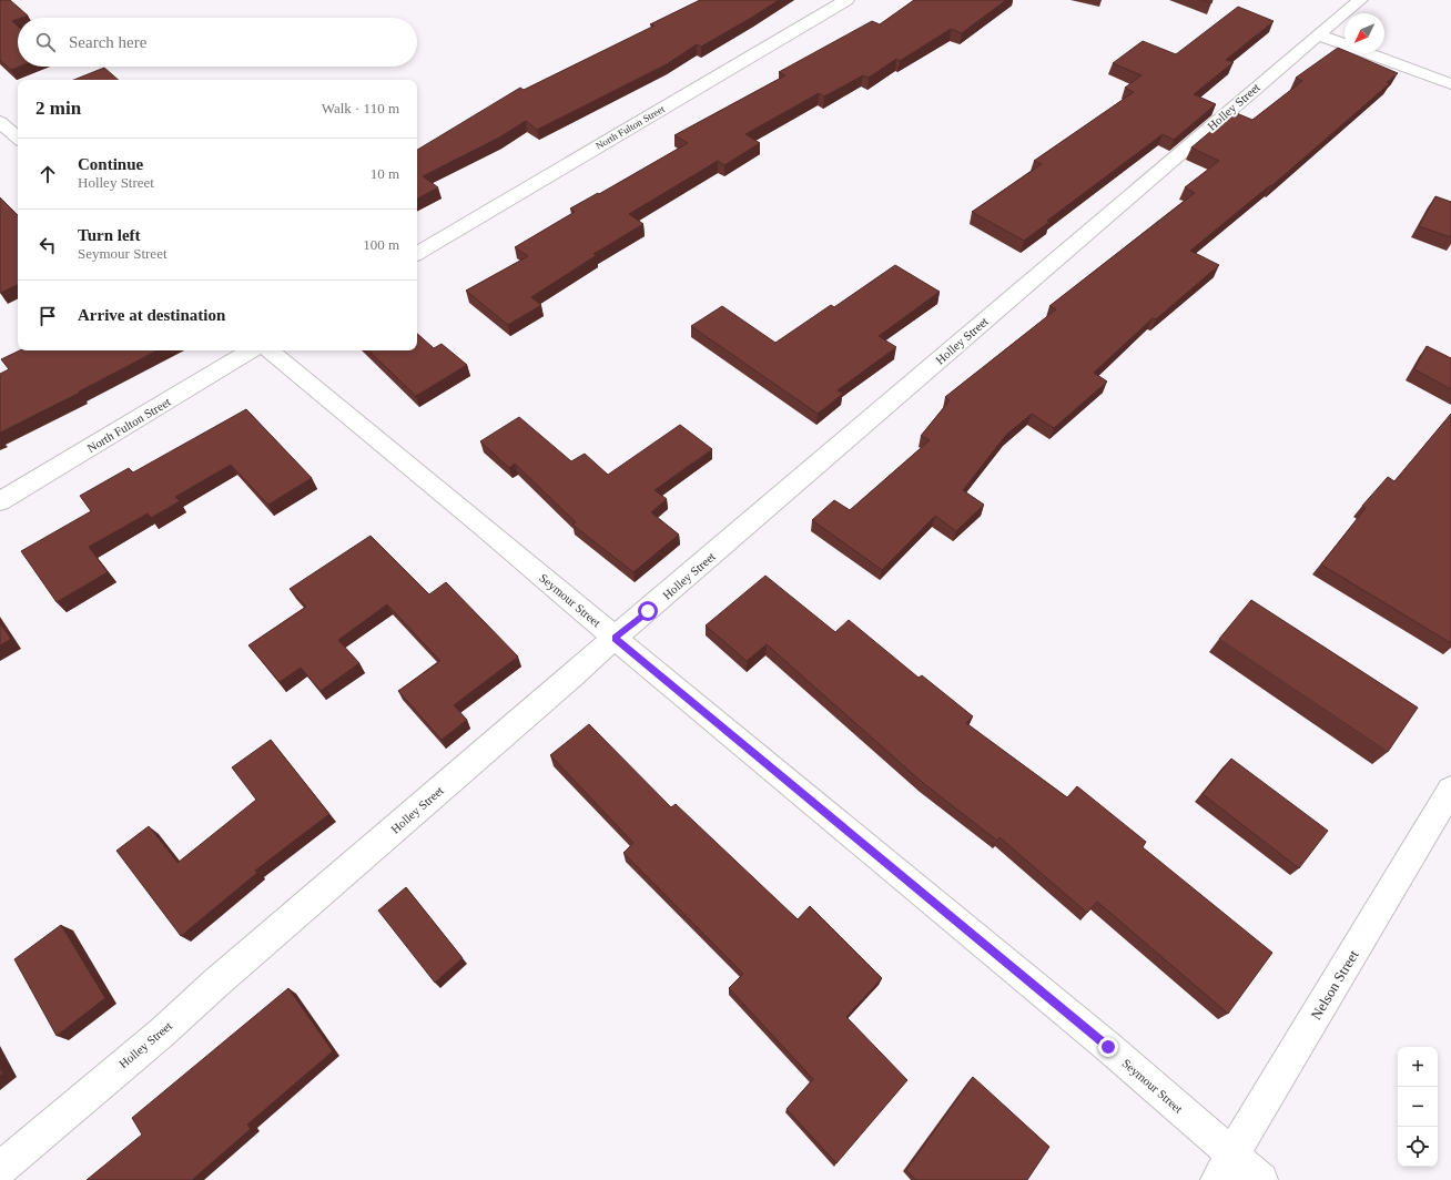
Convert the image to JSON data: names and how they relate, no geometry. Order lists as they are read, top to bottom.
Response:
{
  "streets": {
    "street": [
      "Holley Street",
      "North Fulton Street",
      "Seymour Street",
      "Nelson Street"
    ]
  },
  "crossings": [
    ["Holley Street", "Seymour Street"],
    ["Seymour Street", "Nelson Street"]
  ],
  "north": "bottom left",
  "page": {
    "search": "Search here",
    "heading": ["2 min", "Walk · 110 m"],
    "list": [
      ["Continue", "Holley Street", "10 m"],
      ["Turn left", "Seymour Street", "100 m"],
      "Arrive at destination"
    ],
    "map_buttons": ["+", "−"]
  }
}
